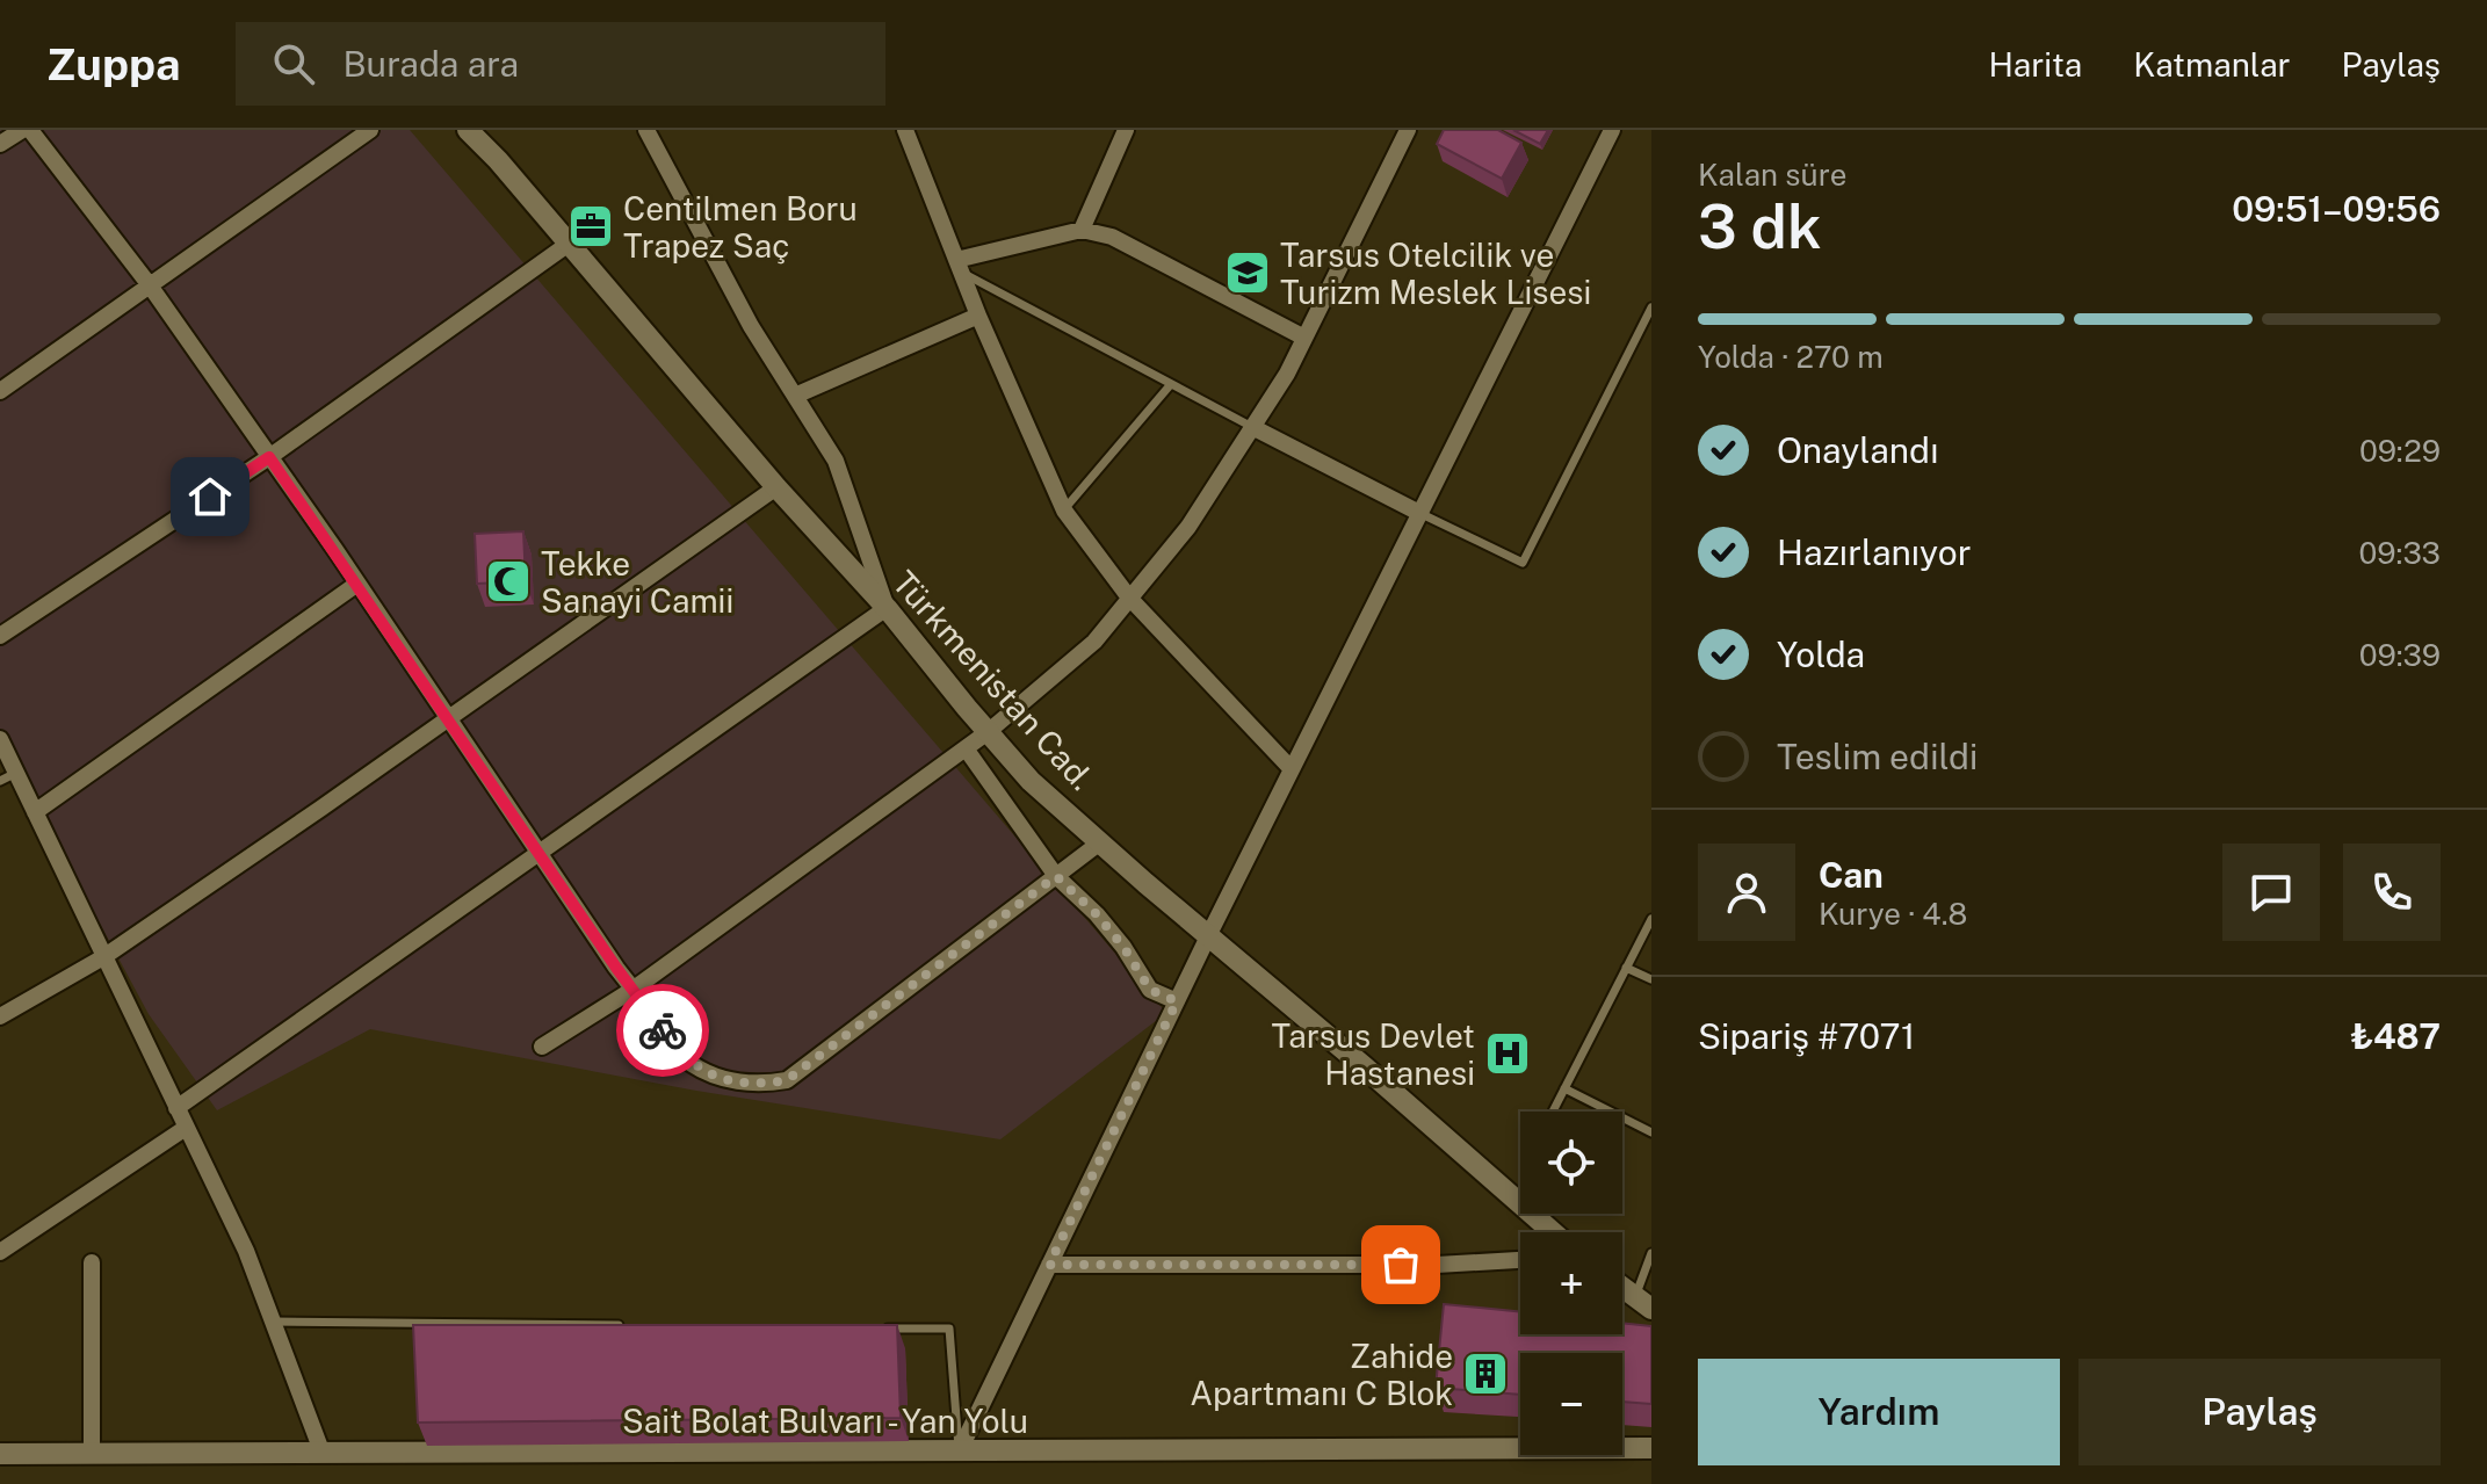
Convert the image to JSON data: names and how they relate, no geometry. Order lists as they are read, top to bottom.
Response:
{
  "streets": {
    "street": ["Türkmenistan Cad.", "Sait Bolat Bulvarı - Yan Yolu"]
  },
  "places": {
    "office": ["Centilmen Boru Trapez Saç"],
    "school or university": ["Tarsus Otelcilik ve Turizm Meslek Lisesi"],
    "mosque": ["Tekke Sanayi Camii"],
    "hospital": ["Tarsus Devlet Hastanesi"],
    "building": ["Zahide Apartmanı C Blok"]
  },
  "page": {
    "header": "Zuppa",
    "search": "Burada ara",
    "nav": ["Harita", "Katmanlar", "Paylaş"],
    "heading": ["3 dk", "Kalan süre", "09:51–09:56"],
    "panel": [
      "Can",
      "Kurye · 4.8",
      "Sipariş #7071",
      "₺487"
    ],
    "bar": "Yolda · 270 m",
    "list": [
      ["Onaylandı", "09:29"],
      ["Hazırlanıyor", "09:33"],
      ["Yolda", "09:39"],
      "Teslim edildi"
    ],
    "map_buttons": ["+", "−"],
    "buttons": ["Yardım", "Paylaş"]
  }
}
